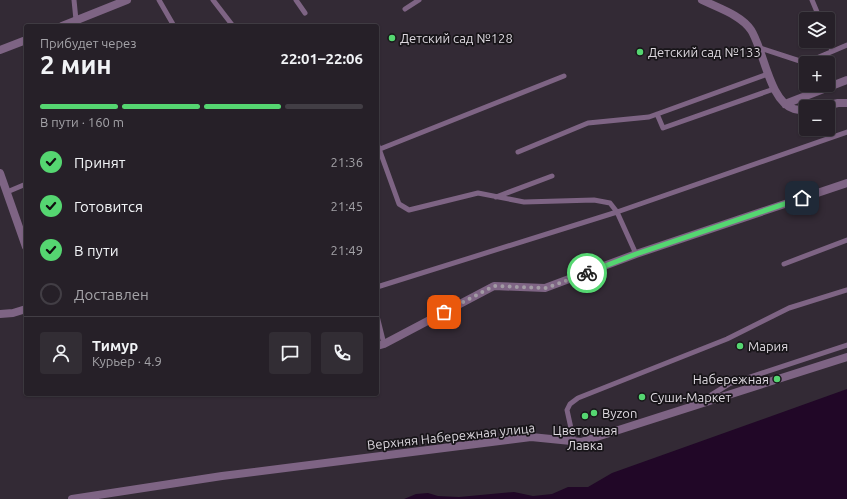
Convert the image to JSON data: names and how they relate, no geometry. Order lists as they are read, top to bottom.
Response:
{
  "streets": {
    "street": ["Верхняя Набережная улица"]
  },
  "places": [
    "Детский сад №128",
    "Детский сад №133",
    "Мария",
    "Набережная",
    "Суши-Маркет",
    "Byzon",
    "Цветочная Лавка"
  ],
  "page": {
    "map_buttons": ["+", "−"],
    "heading": ["2 мин", "Прибудет через", "22:01–22:06"],
    "panel": ["Тимур", "Курьер · 4.9"],
    "bar": "В пути · 160 m",
    "list": [
      ["Принят", "21:36"],
      ["Готовится", "21:45"],
      ["В пути", "21:49"],
      "Доставлен"
    ]
  }
}
